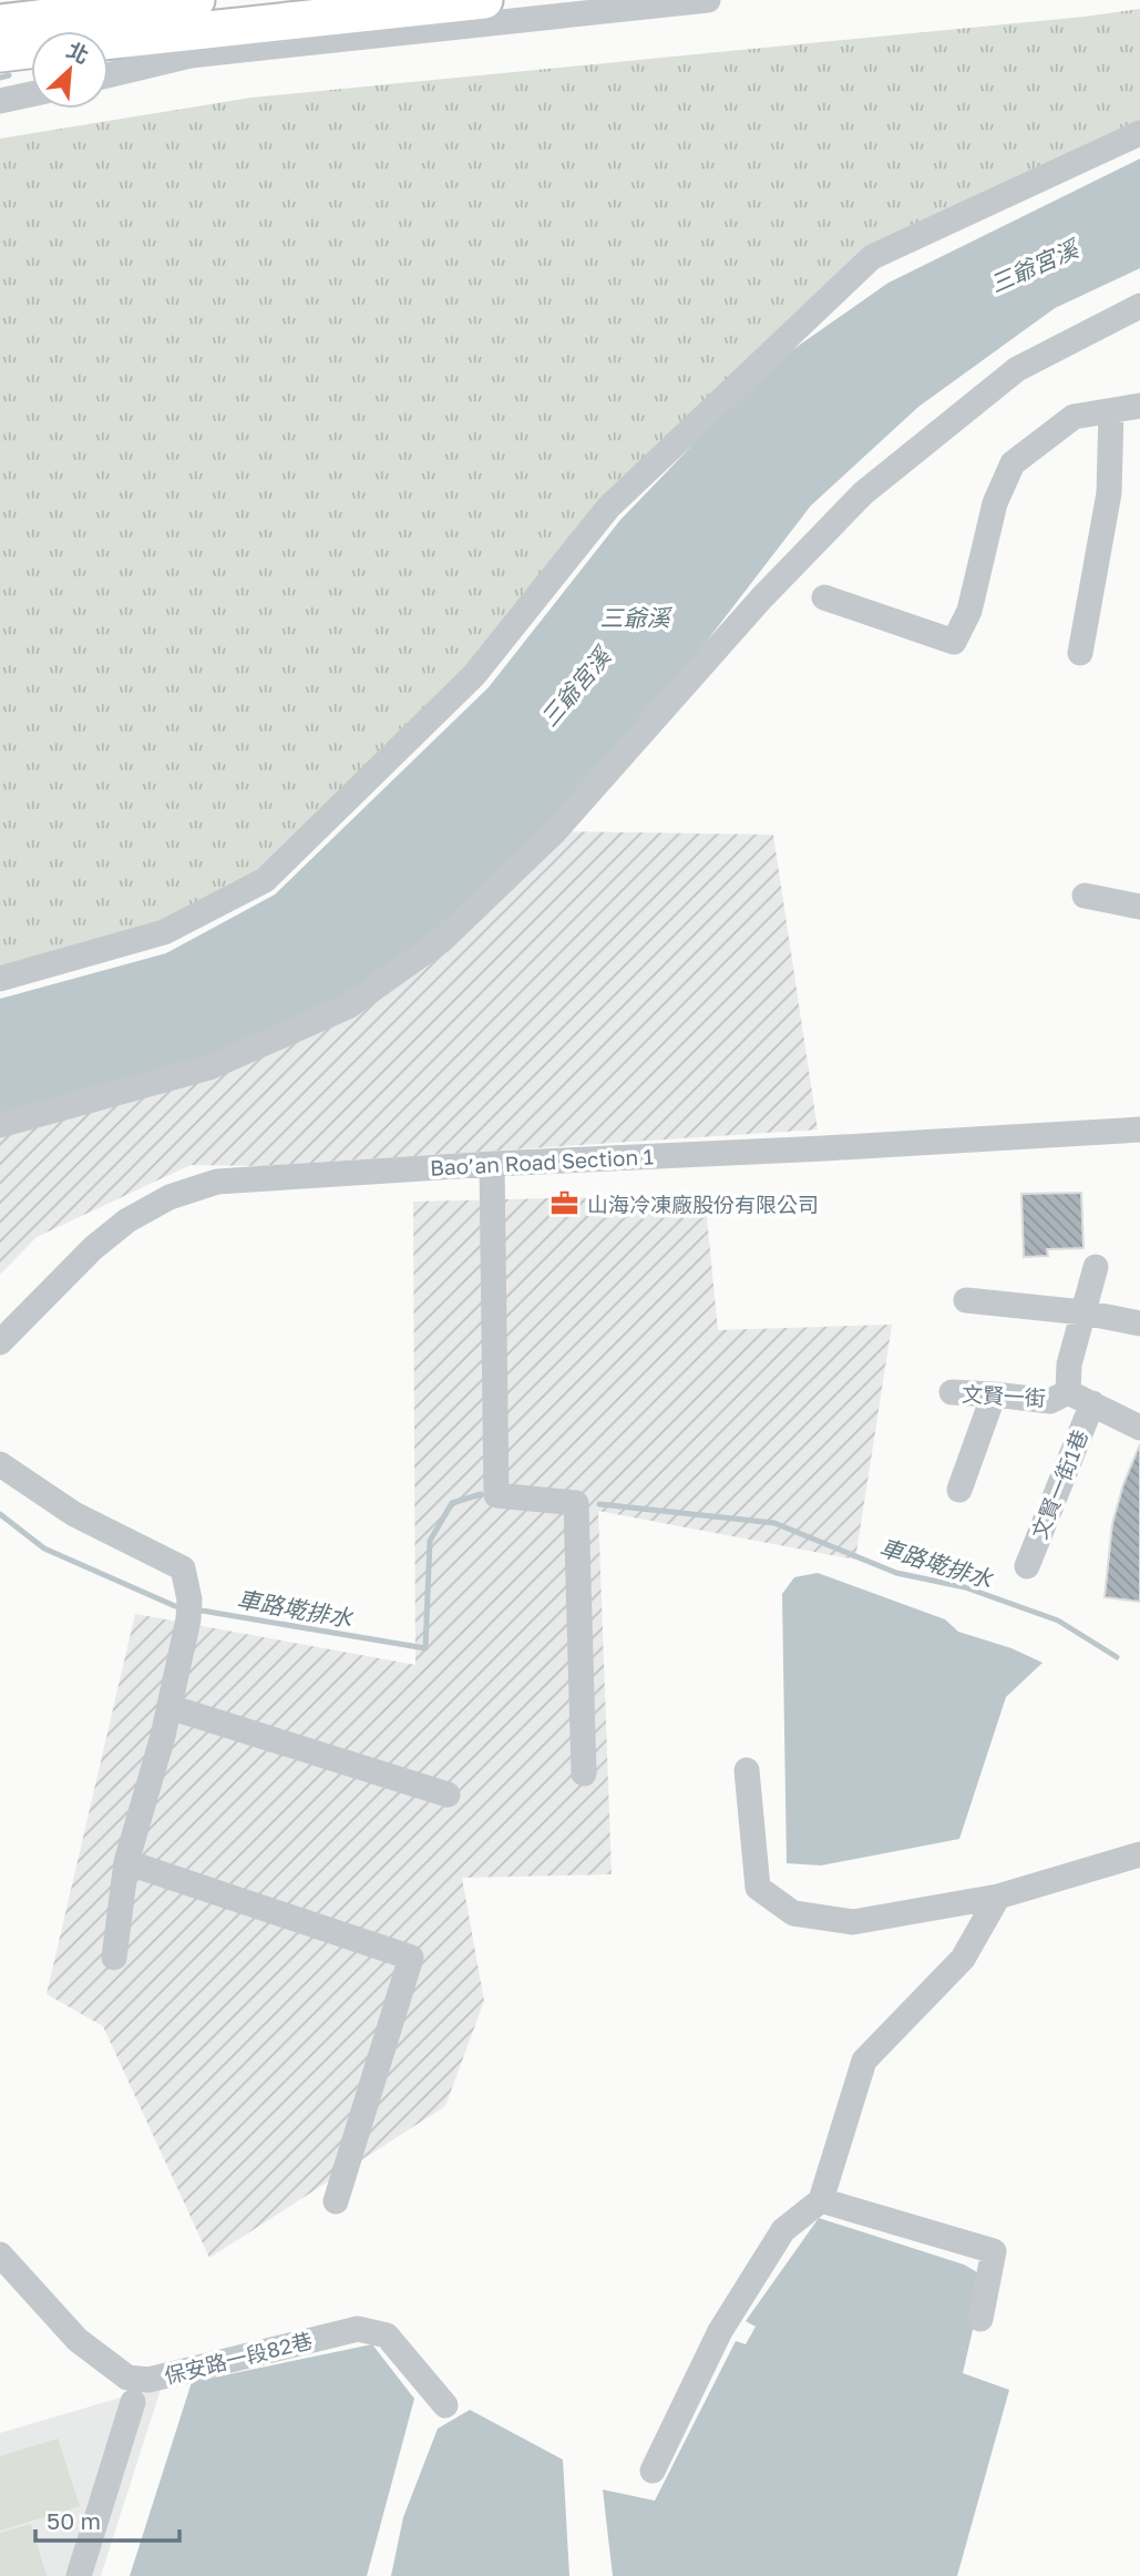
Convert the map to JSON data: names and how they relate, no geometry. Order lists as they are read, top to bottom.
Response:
{
  "streets": {
    "street": [
      "Bao’an Road Section 1",
      "文賢一街",
      "文賢一街1巷",
      "保安路一段82巷"
    ]
  },
  "crossings": [
    ["文賢一街", "文賢一街1巷"]
  ],
  "water": ["三爺宮溪", "三爺溪", "車路墘排水"],
  "places": {
    "office": ["山海冷凍廠股份有限公司"]
  },
  "scale_bar": "50 m",
  "north": "top right"
}
